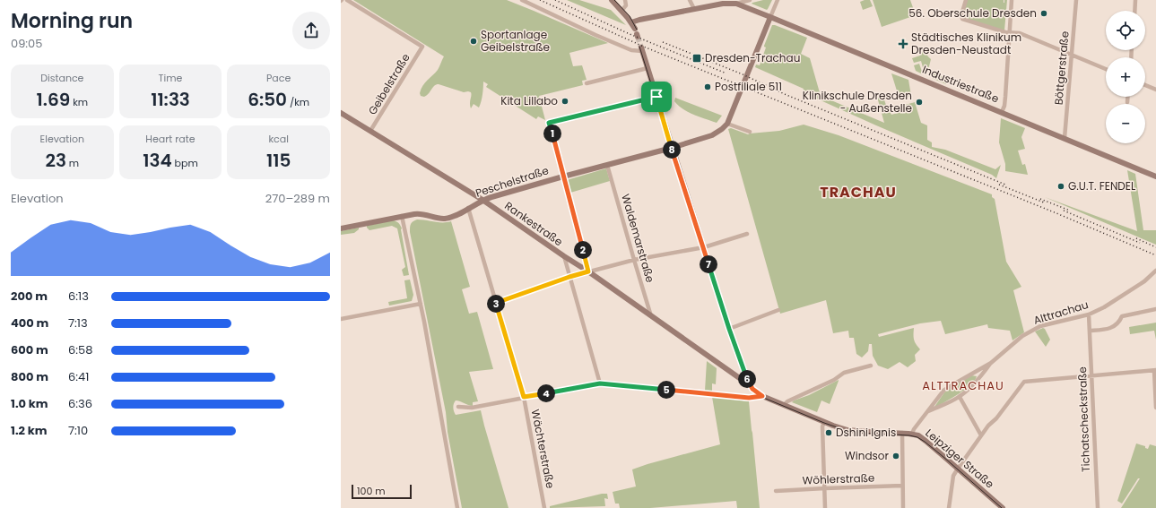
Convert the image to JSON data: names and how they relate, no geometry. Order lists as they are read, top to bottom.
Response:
{
  "streets": {
    "street": [
      "Böttgerstraße",
      "Geibelstraße",
      "Industriestraße",
      "Peschelstraße",
      "Rankestraße",
      "Waldemarstraße",
      "Alttrachau",
      "Tichatscheckstraße",
      "Wächterstraße",
      "Leipziger Straße",
      "Wöhlerstraße"
    ]
  },
  "crossings": [
    ["Böttgerstraße", "Industriestraße"],
    ["Geibelstraße", "Rankestraße"],
    ["Peschelstraße", "Rankestraße"],
    ["Peschelstraße", "Waldemarstraße"],
    ["Peschelstraße", "Wächterstraße"],
    ["Peschelstraße", "Leipziger Straße"],
    ["Rankestraße", "Waldemarstraße"],
    ["Rankestraße", "Leipziger Straße"],
    ["Alttrachau", "Tichatscheckstraße"],
    ["Alttrachau", "Leipziger Straße"]
  ],
  "districts": ["TRACHAU", "ALTTRACHAU"],
  "places": {
    "other": [
      "56. Oberschule Dresden",
      "Sportanlage Geibelstraße",
      "Postfiliale 511",
      "Kita Lillabo",
      "Klinikschule Dresden - Außenstelle",
      "G.U.T. FENDEL",
      "Dshini Ignis",
      "Windsor"
    ],
    "health": ["Städtisches Klinikum Dresden-Neustadt"],
    "transit": ["Dresden-Trachau"]
  },
  "scale_bar": "100 m",
  "page": {
    "heading": ["Morning run", "09:05"],
    "map_buttons": ["+", "−"],
    "stats": [
      ["Distance", "1.69 km"],
      ["Time", "11:33"],
      ["Pace", "6:50 /km"],
      ["Elevation", "23 m"],
      ["Heart rate", "134 bpm"],
      ["kcal", "115"]
    ],
    "pins": [
      "1",
      "8",
      "2",
      "7",
      "3",
      "6",
      "5",
      "4"
    ],
    "chart": ["Elevation", "270–289 m"],
    "list": [
      {
        "name": "200 m",
        "note": "6:13"
      },
      {
        "name": "400 m",
        "note": "7:13"
      },
      {
        "name": "600 m",
        "note": "6:58"
      },
      {
        "name": "800 m",
        "note": "6:41"
      },
      {
        "name": "1.0 km",
        "note": "6:36"
      },
      {
        "name": "1.2 km",
        "note": "7:10"
      }
    ],
    "scale": "100 m"
  }
}
